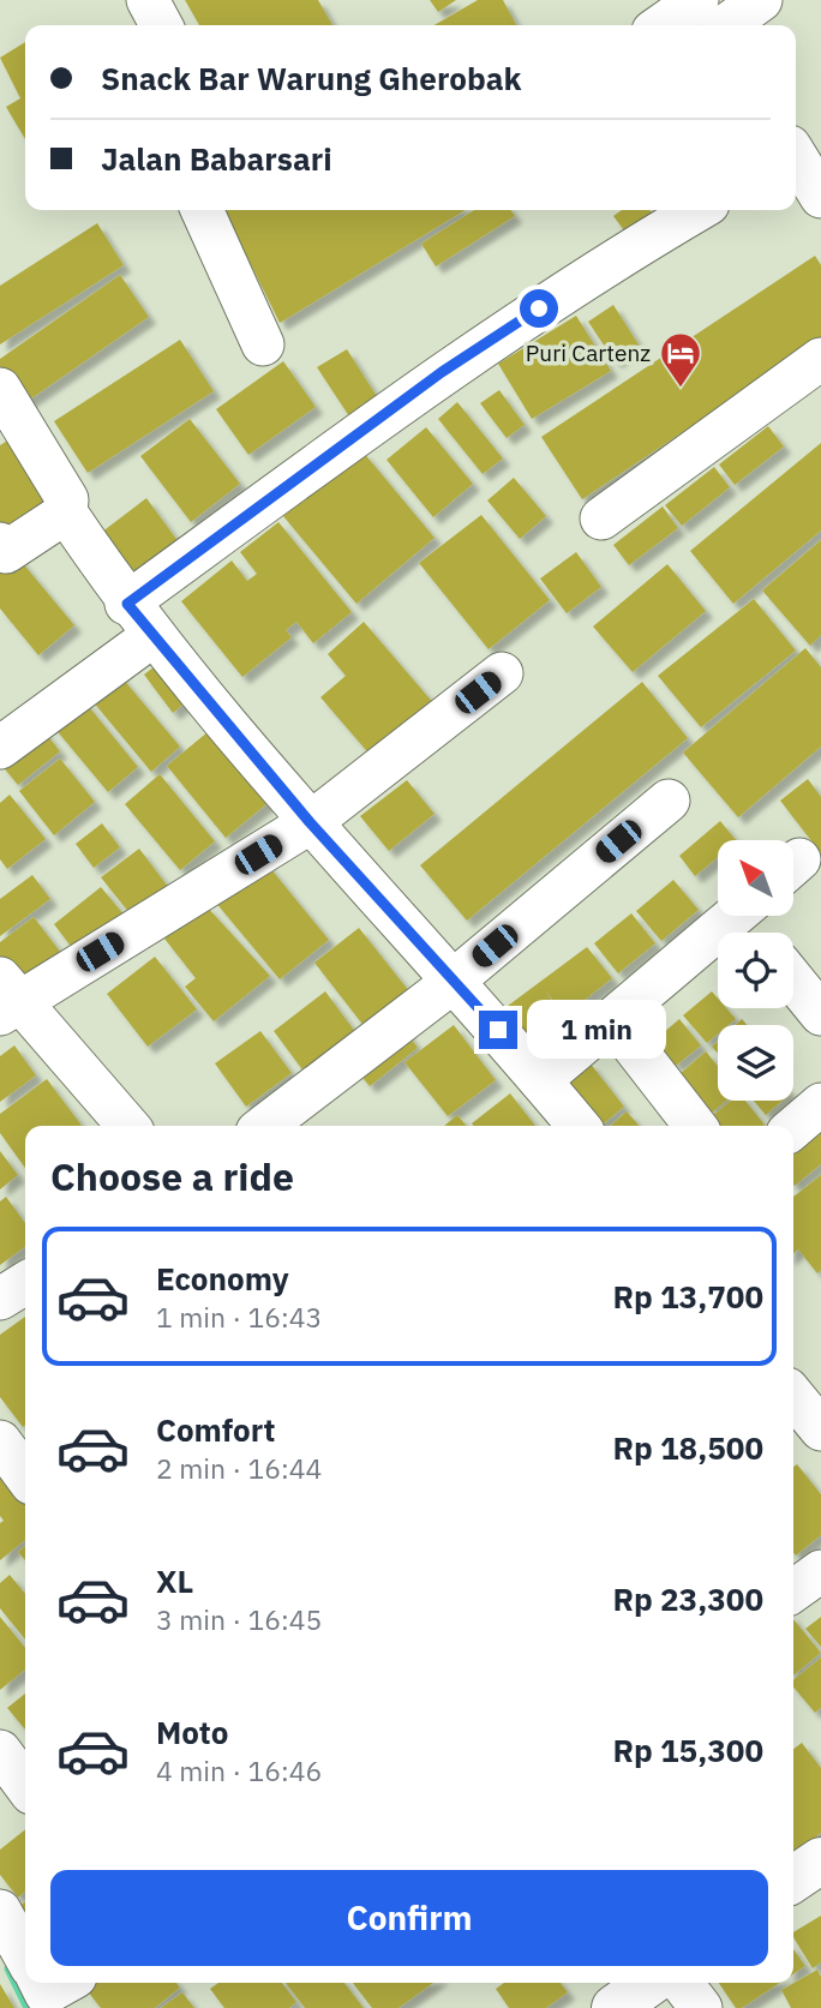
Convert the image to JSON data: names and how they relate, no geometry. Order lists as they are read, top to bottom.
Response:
{
  "places": {
    "hotel": ["Puri Cartenz"]
  },
  "north": "top left",
  "page": {
    "banner": ["Snack Bar Warung Gherobak", "Jalan Babarsari"],
    "bubble": "1 min",
    "heading": "Choose a ride",
    "list": [
      {
        "name": "Economy",
        "note": "1 min · 16:43",
        "value": "Rp 13,700"
      },
      {
        "name": "Comfort",
        "note": "2 min · 16:44",
        "value": "Rp 18,500"
      },
      {
        "name": "XL",
        "note": "3 min · 16:45",
        "value": "Rp 23,300"
      },
      {
        "name": "Moto",
        "note": "4 min · 16:46",
        "value": "Rp 15,300"
      }
    ],
    "buttons": "Confirm"
  }
}
